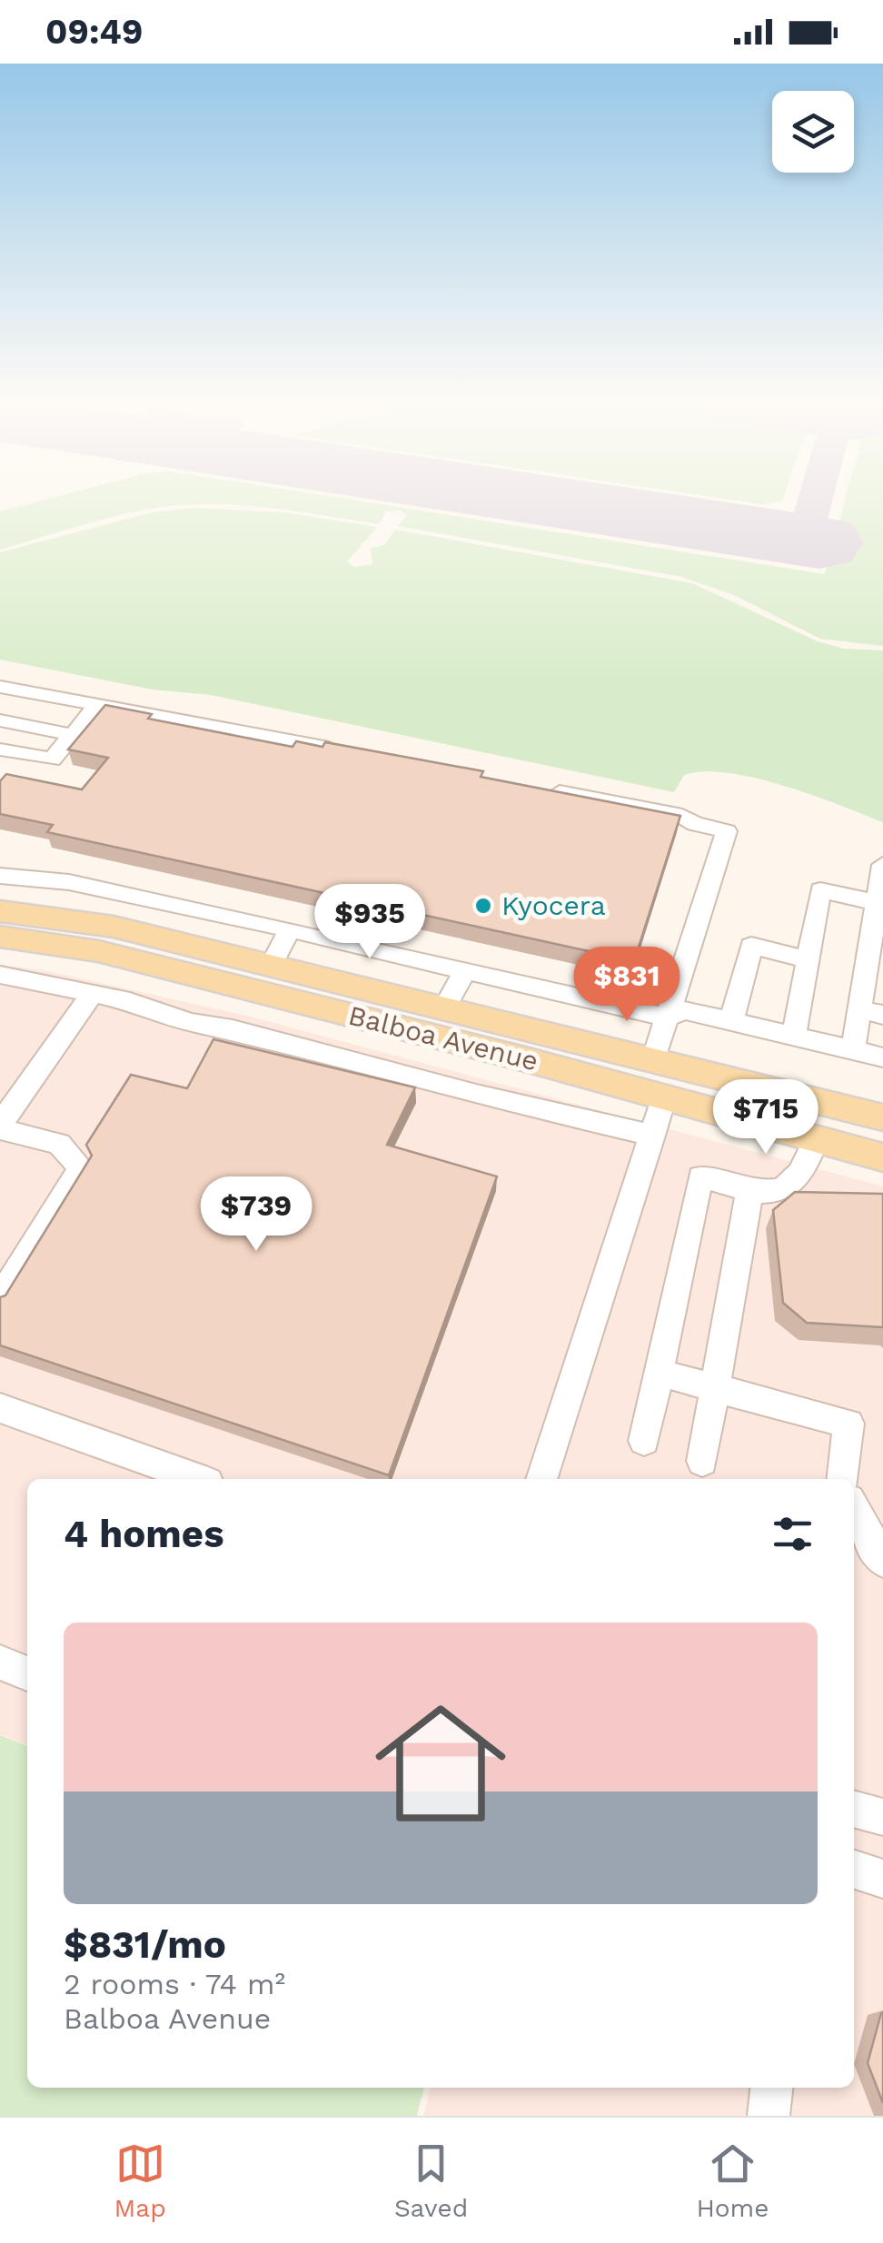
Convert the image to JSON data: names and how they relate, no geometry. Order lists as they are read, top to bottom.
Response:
{
  "streets": {
    "main road": ["Balboa Avenue"]
  },
  "places": ["Kyocera"],
  "page": {
    "status": "09:49",
    "price": [
      "$935",
      "$831",
      "$715",
      "$739"
    ],
    "heading": "4 homes",
    "list": [
      {
        "name": "$831/mo",
        "note": "2 rooms · 74 m² · Balboa Avenue"
      }
    ],
    "tabs": ["Map", "Saved", "Home"]
  }
}
